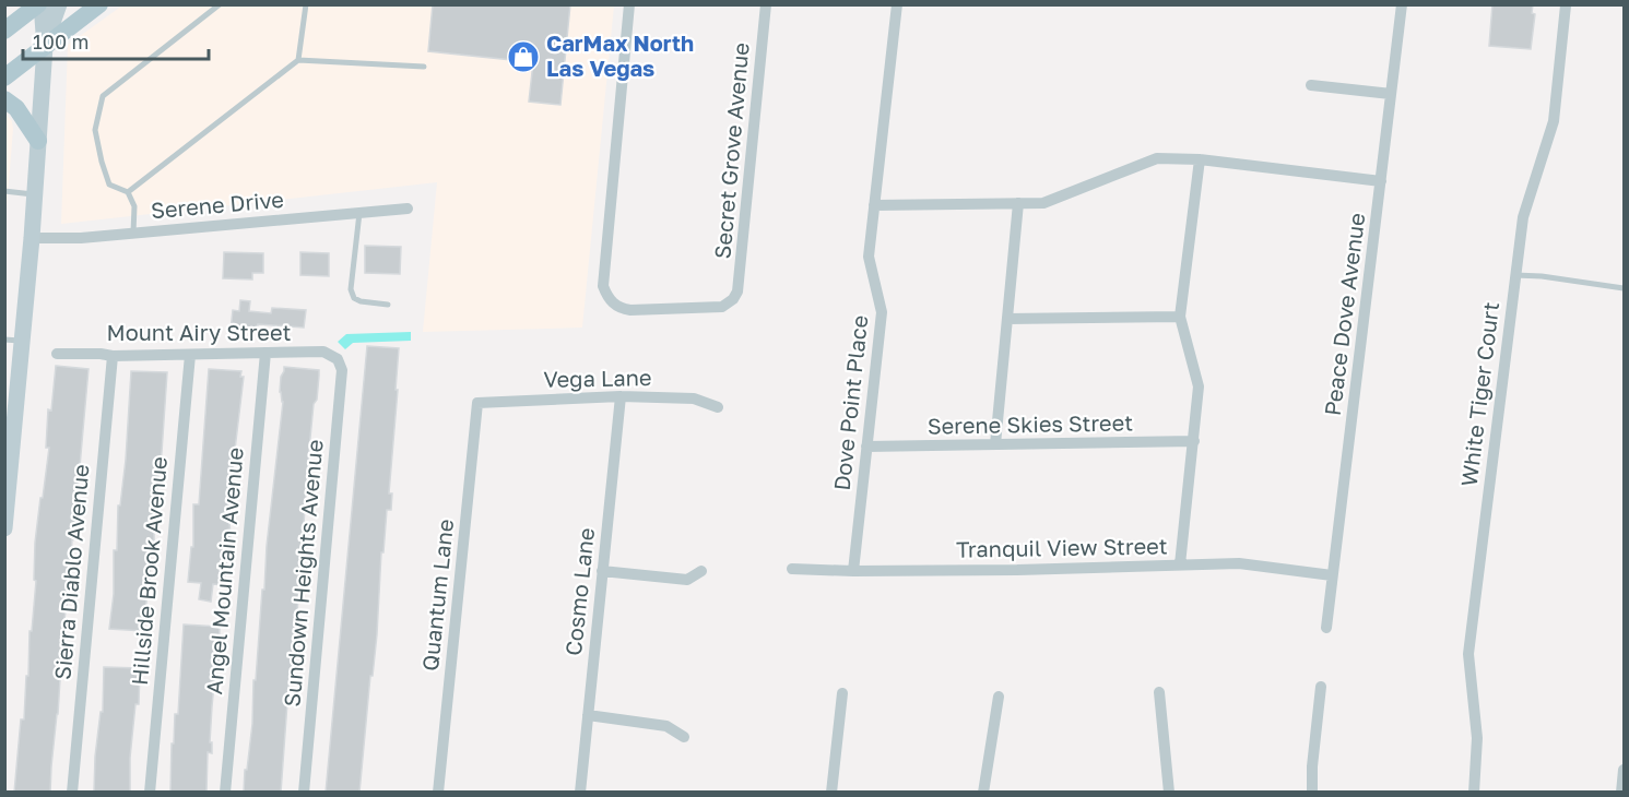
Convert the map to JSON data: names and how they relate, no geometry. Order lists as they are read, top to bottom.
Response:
{
  "streets": {
    "street": [
      "Secret Grove Avenue",
      "Serene Drive",
      "Peace Dove Avenue",
      "Mount Airy Street",
      "Vega Lane",
      "White Tiger Court",
      "Dove Point Place",
      "Serene Skies Street",
      "Tranquil View Street",
      "Hillside Brook Avenue",
      "Angel Mountain Avenue",
      "Sierra Diablo Avenue",
      "Sundown Heights Avenue",
      "Cosmo Lane",
      "Quantum Lane"
    ]
  },
  "crossings": [
    ["Peace Dove Avenue", "Tranquil View Street"],
    ["Mount Airy Street", "Hillside Brook Avenue"],
    ["Mount Airy Street", "Angel Mountain Avenue"],
    ["Mount Airy Street", "Sierra Diablo Avenue"],
    ["Mount Airy Street", "Sundown Heights Avenue"],
    ["Vega Lane", "Cosmo Lane"],
    ["Vega Lane", "Quantum Lane"],
    ["Dove Point Place", "Serene Skies Street"],
    ["Dove Point Place", "Tranquil View Street"]
  ],
  "places": {
    "shop": ["CarMax North Las Vegas"]
  },
  "scale_bar": "100 m"
}
